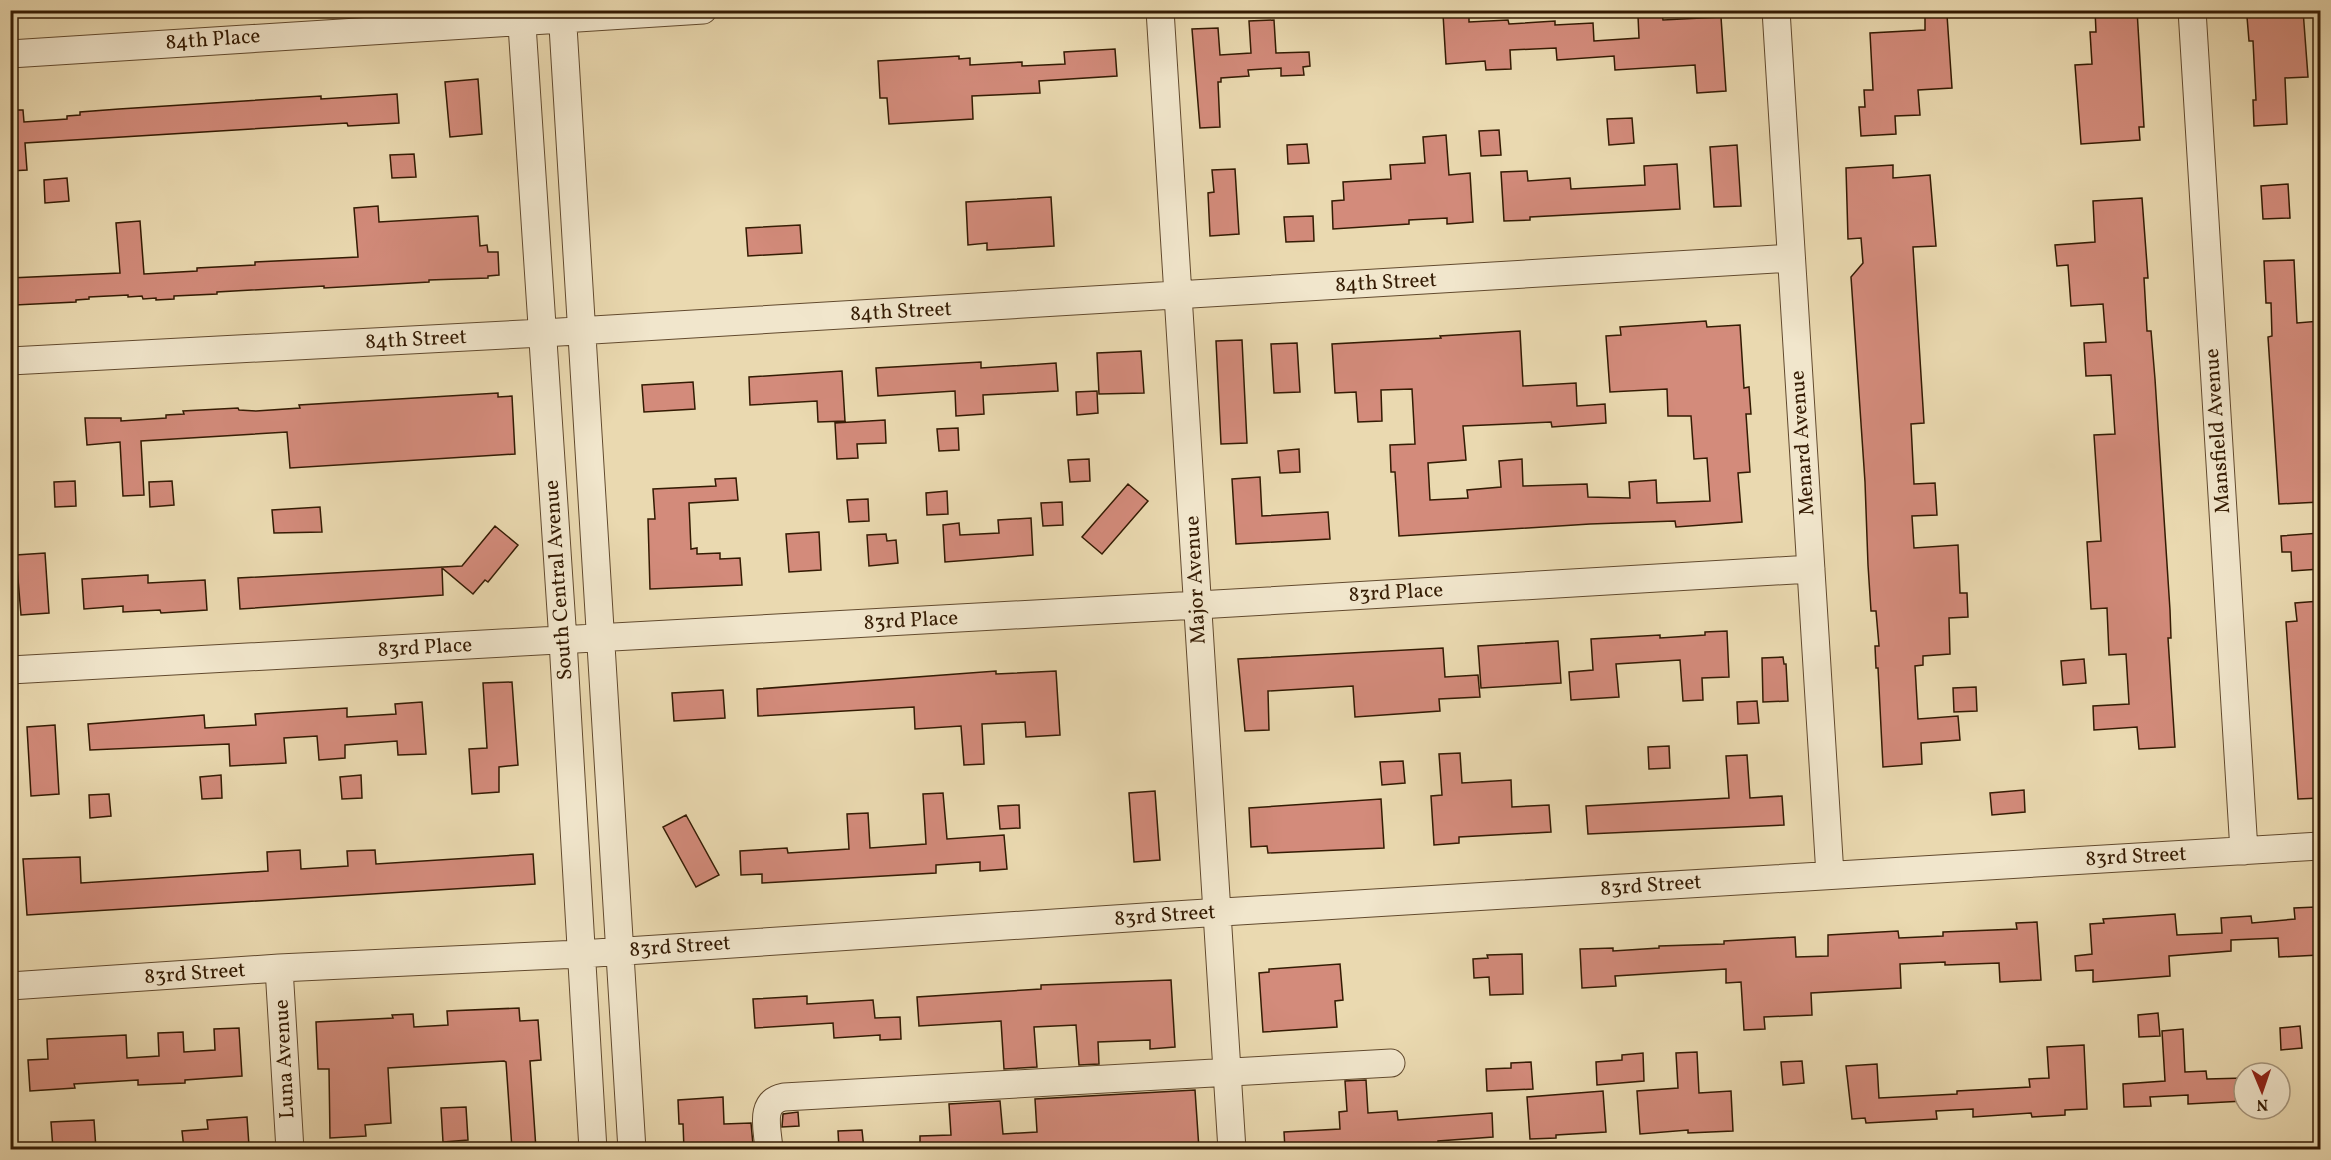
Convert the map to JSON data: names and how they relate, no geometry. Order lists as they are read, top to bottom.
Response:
{
  "streets": {
    "street": [
      "84th Place",
      "84th Street",
      "Mansfield Avenue",
      "Menard Avenue",
      "South Central Avenue",
      "Major Avenue",
      "83rd Place",
      "83rd Street",
      "Luna Avenue"
    ]
  },
  "crossings": [
    ["84th Place", "South Central Avenue"],
    ["84th Street", "Menard Avenue"],
    ["84th Street", "South Central Avenue"],
    ["84th Street", "Major Avenue"],
    ["Mansfield Avenue", "83rd Street"],
    ["Menard Avenue", "83rd Place"],
    ["Menard Avenue", "83rd Street"],
    ["South Central Avenue", "83rd Place"],
    ["South Central Avenue", "83rd Street"],
    ["Major Avenue", "83rd Place"],
    ["Major Avenue", "83rd Street"],
    ["83rd Street", "Luna Avenue"]
  ],
  "north": "bottom"
}
